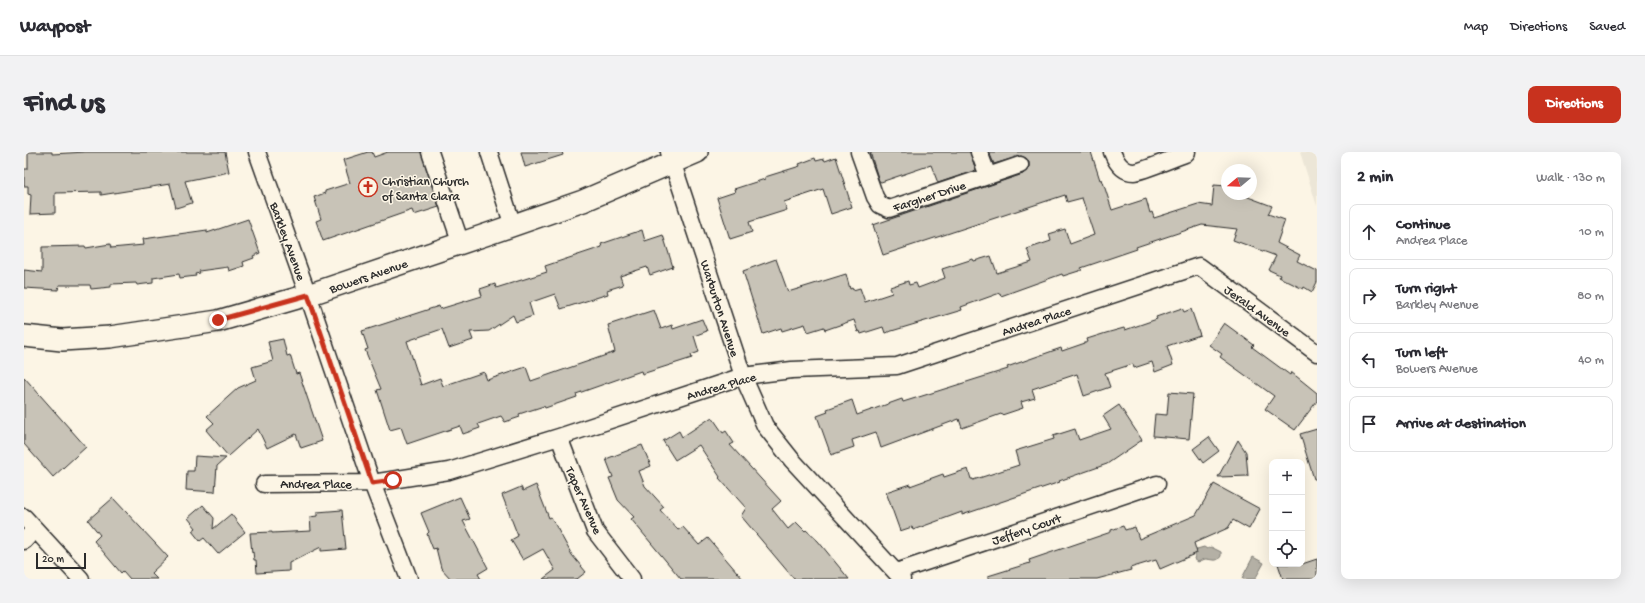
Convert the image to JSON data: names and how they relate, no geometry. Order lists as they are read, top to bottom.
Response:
{
  "streets": {
    "main road": ["Bowers Avenue"],
    "street": [
      "Fargher Drive",
      "Barkley Avenue",
      "Warburton Avenue",
      "Jerald Avenue",
      "Andrea Place",
      "Taper Avenue",
      "Jeffery Court"
    ]
  },
  "crossings": [
    ["Barkley Avenue", "Bowers Avenue"],
    ["Barkley Avenue", "Andrea Place"],
    ["Bowers Avenue", "Warburton Avenue"],
    ["Warburton Avenue", "Andrea Place"],
    ["Warburton Avenue", "Jeffery Court"],
    ["Jerald Avenue", "Andrea Place"],
    ["Andrea Place", "Taper Avenue"]
  ],
  "places": {
    "church": ["Christian Church of Santa Clara"]
  },
  "scale_bar": "20 m",
  "north": "left",
  "page": {
    "header": "Waypost",
    "nav": ["Map", "Directions", "Saved"],
    "buttons": "Directions",
    "title": "Find us",
    "heading": ["2 min", "Walk · 130 m"],
    "list": [
      ["Continue", "Andrea Place", "10 m"],
      ["Turn right", "Barkley Avenue", "80 m"],
      ["Turn left", "Bowers Avenue", "40 m"],
      "Arrive at destination"
    ],
    "map_buttons": ["+", "−"],
    "scale": "20 m"
  }
}
